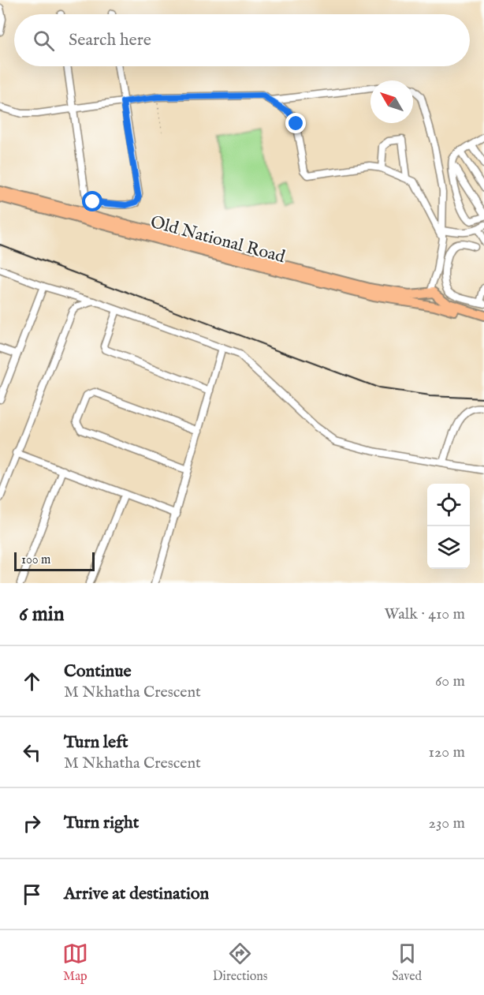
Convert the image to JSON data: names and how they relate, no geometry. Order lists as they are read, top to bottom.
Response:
{
  "streets": {
    "main road": ["Old National Road"]
  },
  "scale_bar": "100 m",
  "north": "top left",
  "page": {
    "search": "Search here",
    "scale": "100 m",
    "heading": ["6 min", "Walk · 410 m"],
    "list": [
      ["Continue", "M Nkhatha Crescent", "60 m"],
      ["Turn left", "M Nkhatha Crescent", "120 m"],
      ["Turn right", "230 m"],
      "Arrive at destination"
    ],
    "nav": ["Map", "Directions", "Saved"]
  }
}
